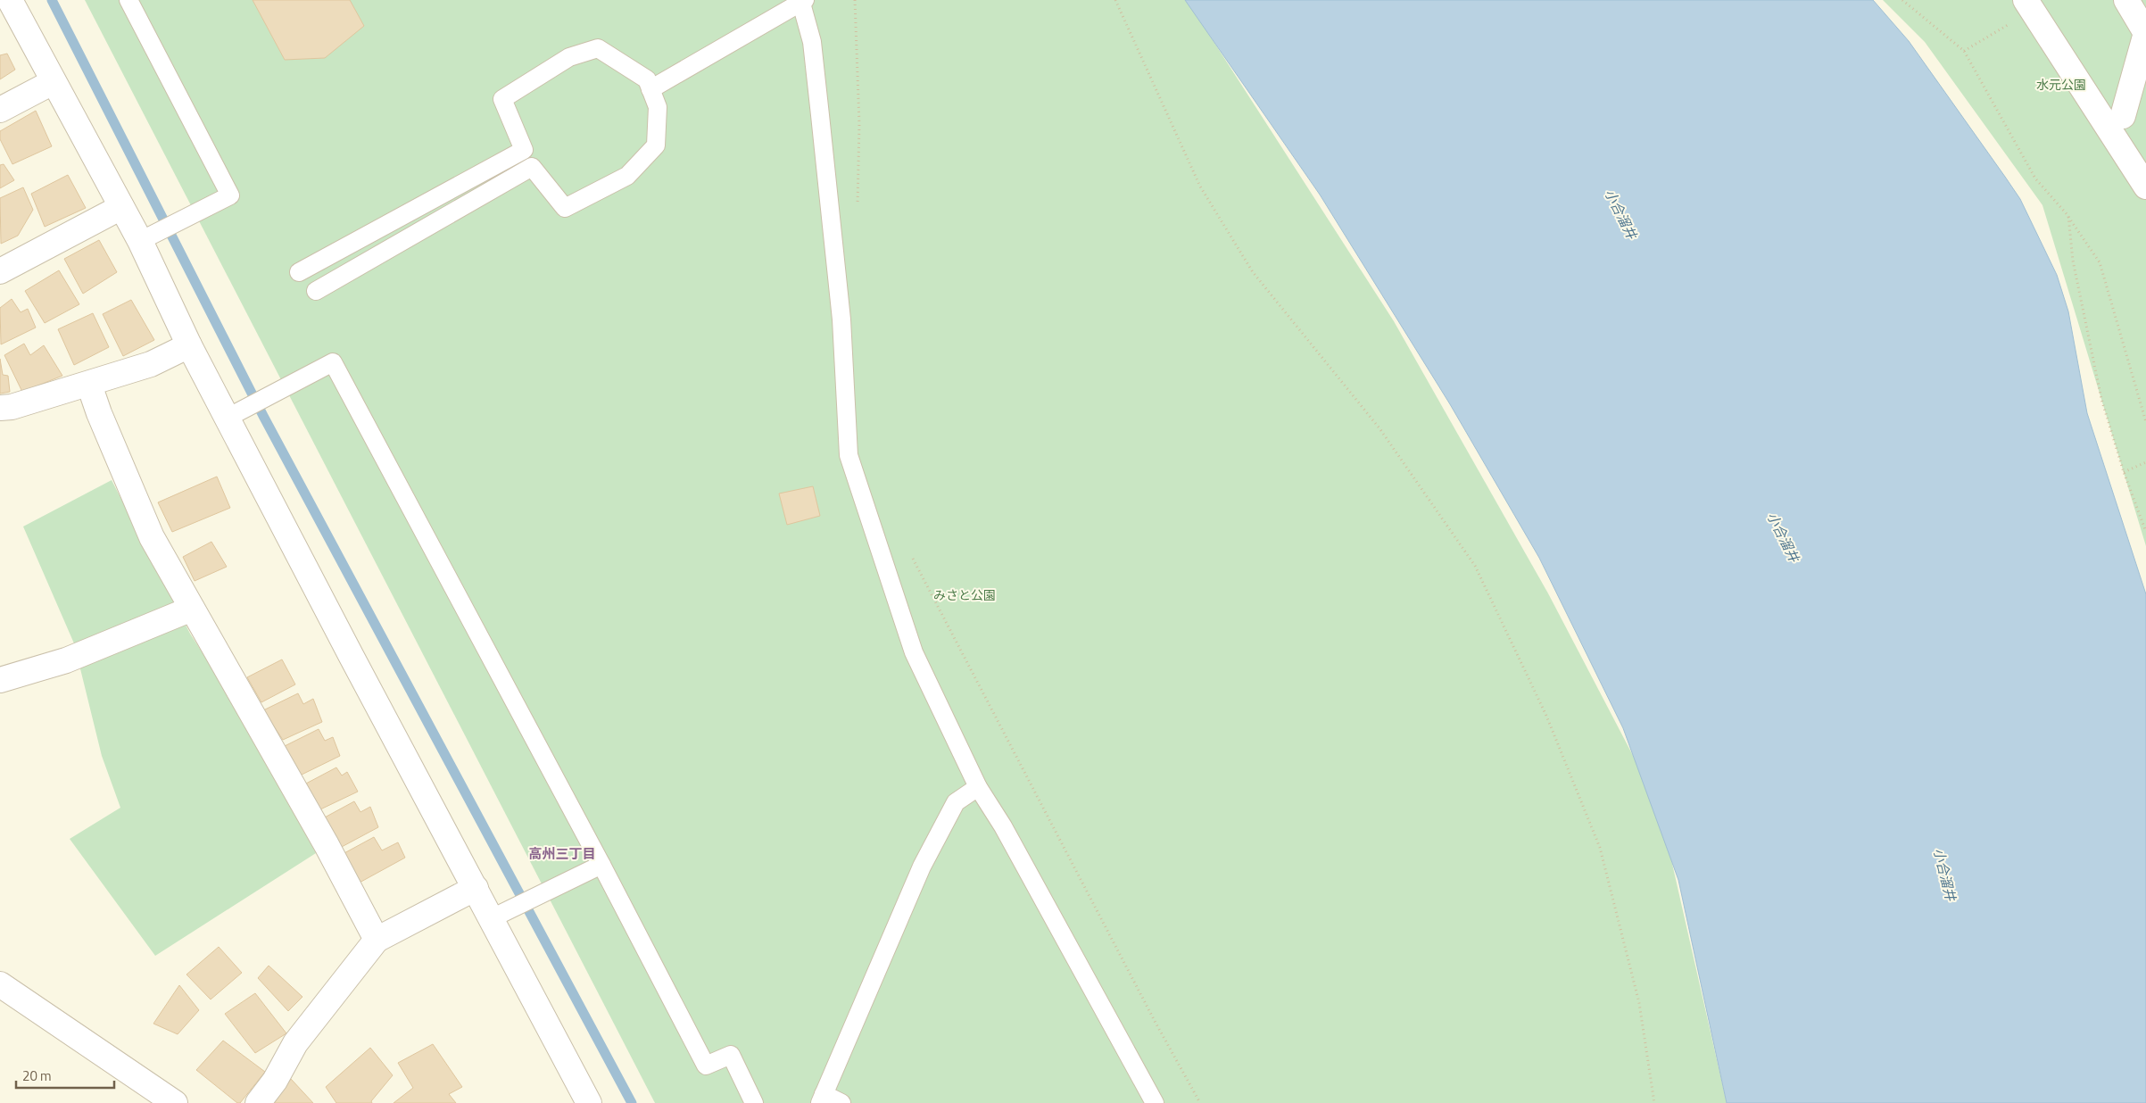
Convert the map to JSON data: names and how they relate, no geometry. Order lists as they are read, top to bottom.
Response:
{
  "districts": ["高州三丁目"],
  "water": ["小合溜井"],
  "parks": ["水元公園", "みさと公園"],
  "scale_bar": "20 m"
}
